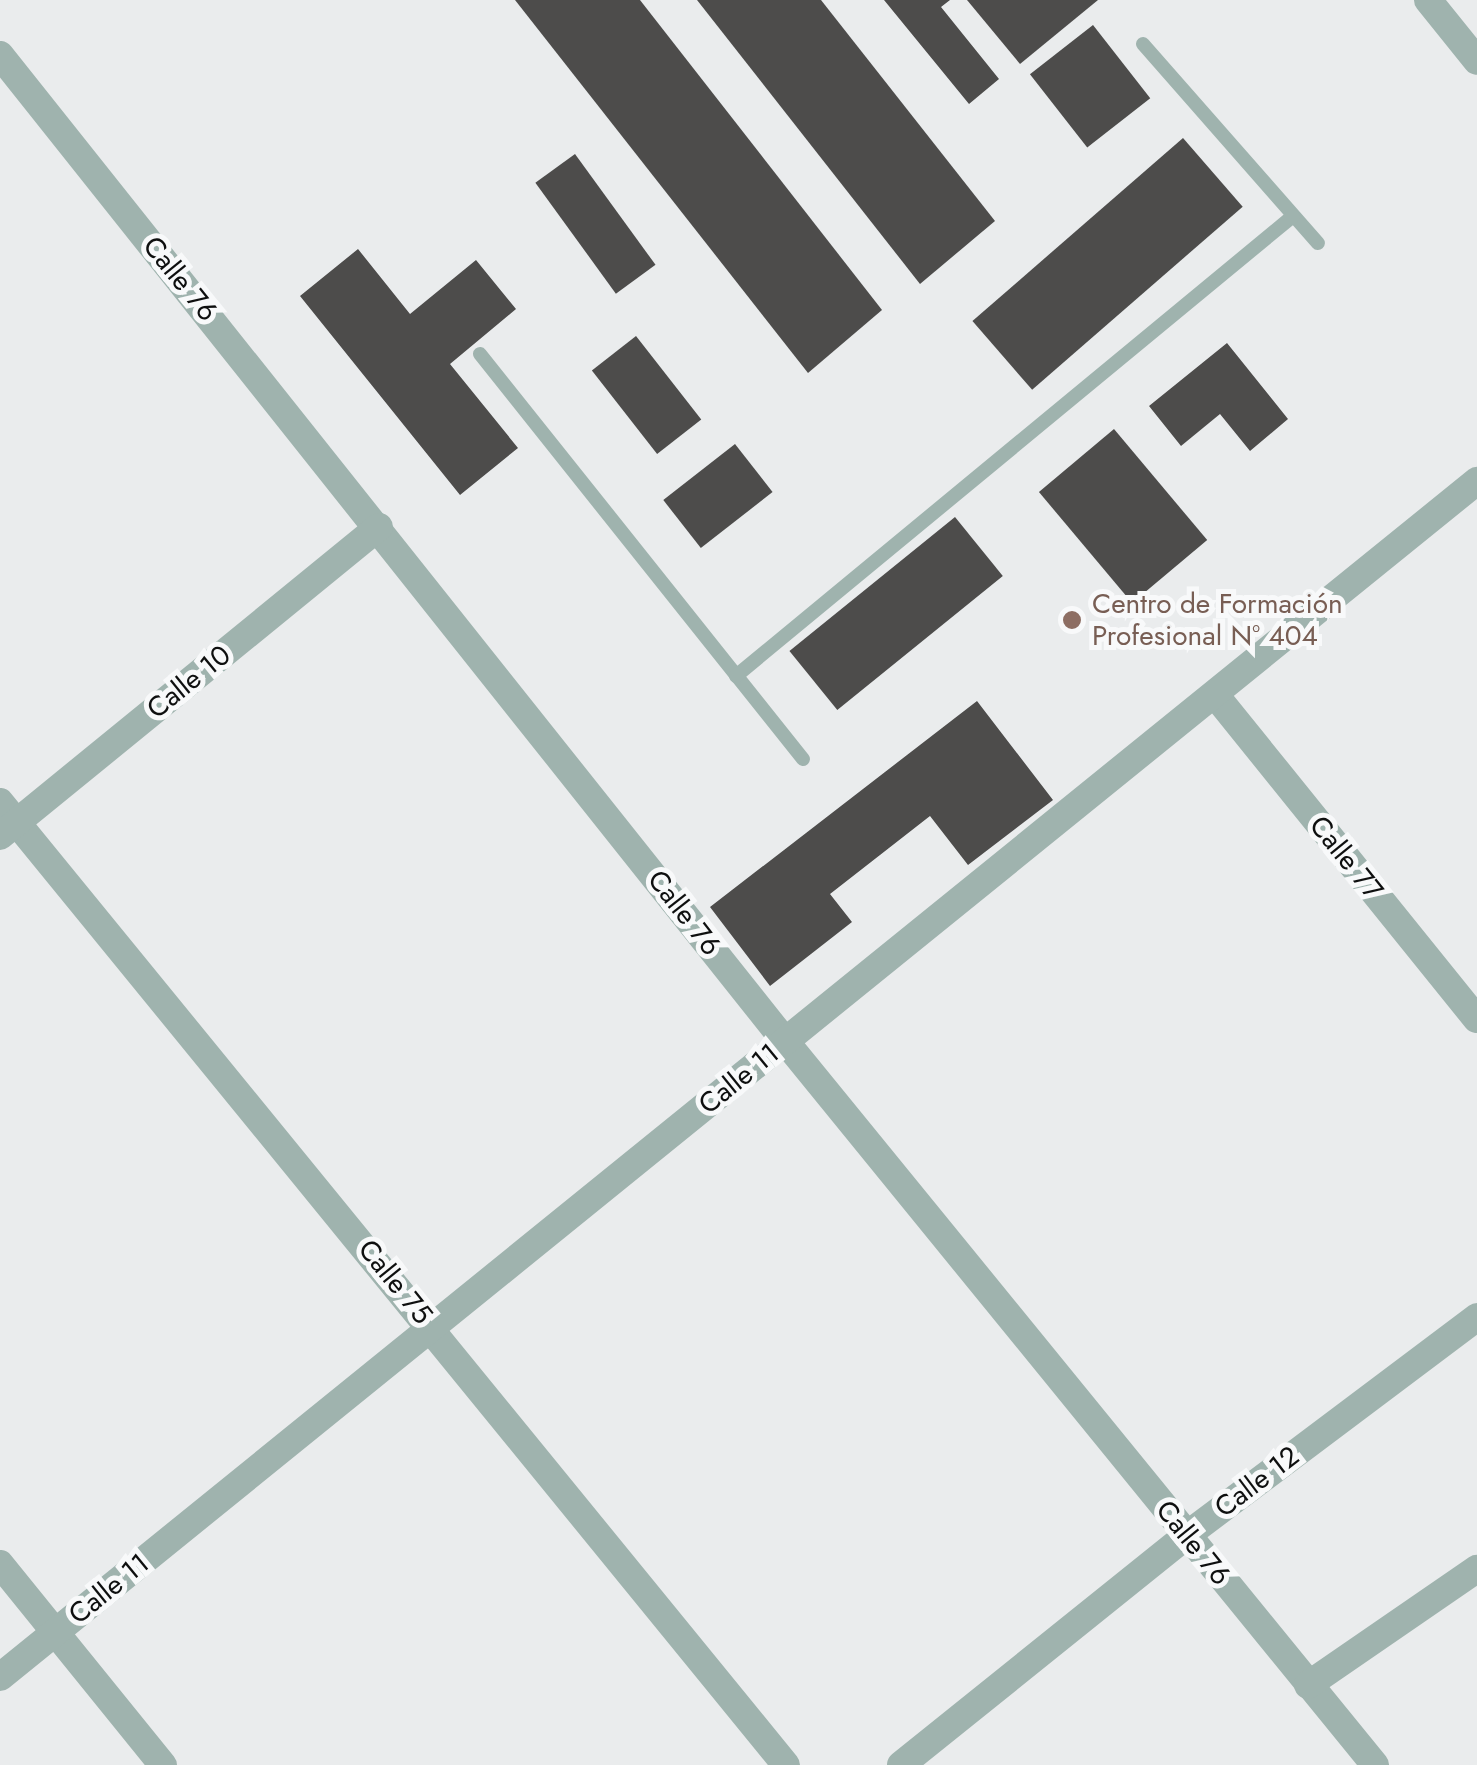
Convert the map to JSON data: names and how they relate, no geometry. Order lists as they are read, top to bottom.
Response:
{
  "streets": {
    "street": [
      "Calle 76",
      "Calle 10",
      "Calle 77",
      "Calle 11",
      "Calle 75",
      "Calle 12"
    ]
  },
  "crossings": [
    ["Calle 76", "Calle 10"],
    ["Calle 76", "Calle 11"],
    ["Calle 76", "Calle 12"],
    ["Calle 10", "Calle 75"],
    ["Calle 77", "Calle 11"],
    ["Calle 11", "Calle 75"]
  ],
  "places": ["Centro de Formación Profesional N° 404"]
}
